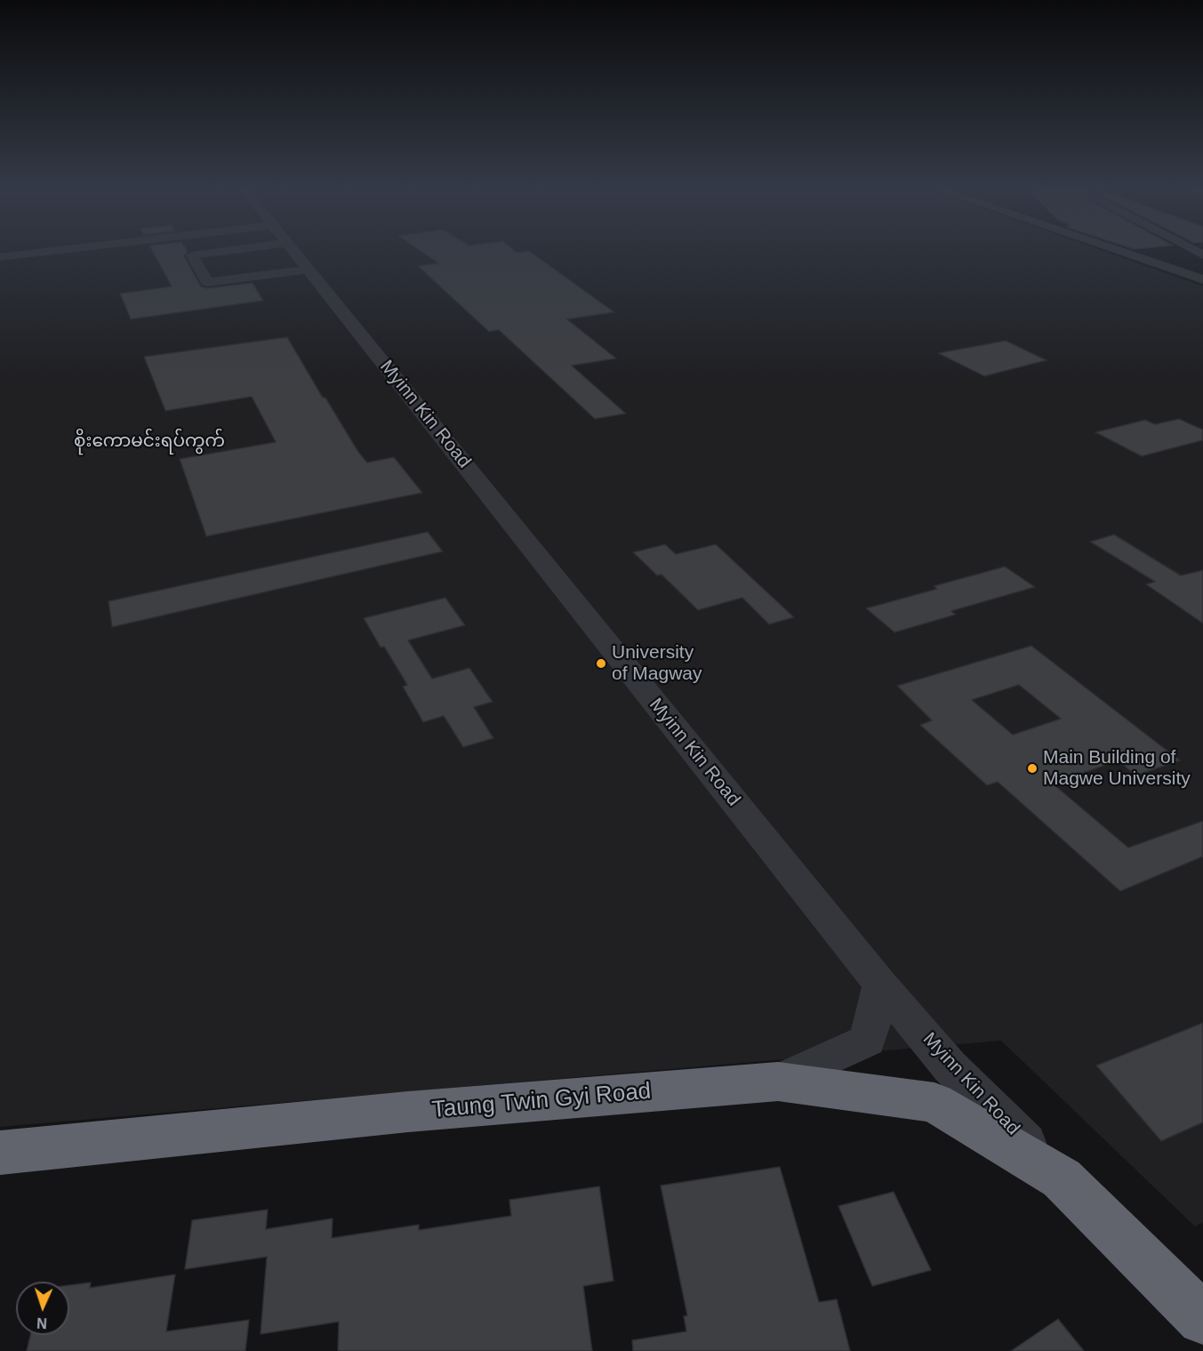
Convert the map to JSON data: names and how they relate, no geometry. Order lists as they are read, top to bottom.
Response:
{
  "streets": {
    "highway": ["Taung Twin Gyi Road"],
    "street": ["Myinn Kin Road"]
  },
  "crossings": [
    ["Myinn Kin Road", "Taung Twin Gyi Road"]
  ],
  "districts": ["စိုးကောမင်းရပ်ကွက်"],
  "places": ["University of Magway", "Main Building of Magwe University"],
  "north": "bottom"
}
